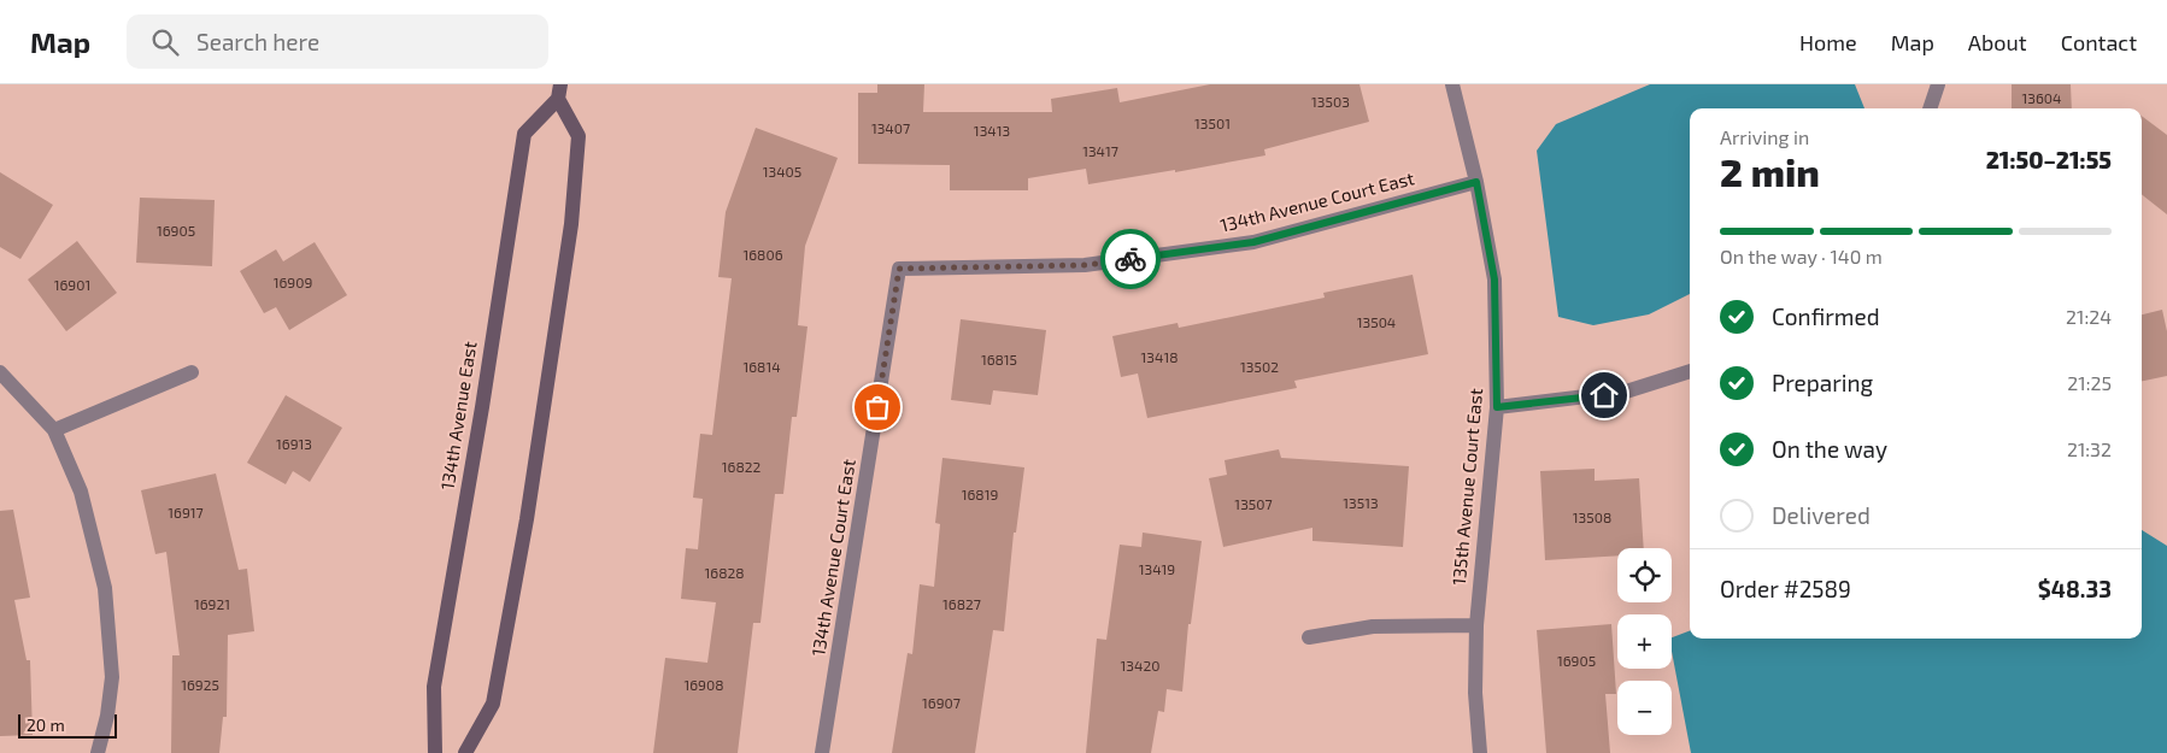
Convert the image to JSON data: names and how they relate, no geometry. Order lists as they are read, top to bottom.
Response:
{
  "streets": {
    "street": ["134th Avenue Court East", "134th Avenue East", "135th Avenue Court East"]
  },
  "crossings": [
    ["134th Avenue Court East", "135th Avenue Court East"]
  ],
  "house_numbers": [
    "13604",
    "13503",
    "13501",
    "13407",
    "13413",
    "13417",
    "13405",
    "16905",
    "16806",
    "16909",
    "16901",
    "13504",
    "13418",
    "16815",
    "16814",
    "13502",
    "16913",
    "16822",
    "16819",
    "13513",
    "13507",
    "16917",
    "13508",
    "13419",
    "16828",
    "16921",
    "16827",
    "16905",
    "13420",
    "16925",
    "16908",
    "16907"
  ],
  "scale_bar": "20 m",
  "page": {
    "header": "Map",
    "search": "Search here",
    "nav": [
      "Home",
      "Map",
      "About",
      "Contact"
    ],
    "heading": ["2 min", "Arriving in", "21:50–21:55"],
    "panel": ["Order #2589", "$48.33"],
    "bar": "On the way · 140 m",
    "list": [
      ["Confirmed", "21:24"],
      ["Preparing", "21:25"],
      ["On the way", "21:32"],
      "Delivered"
    ],
    "map_buttons": ["+", "−"],
    "scale": "20 m"
  }
}
